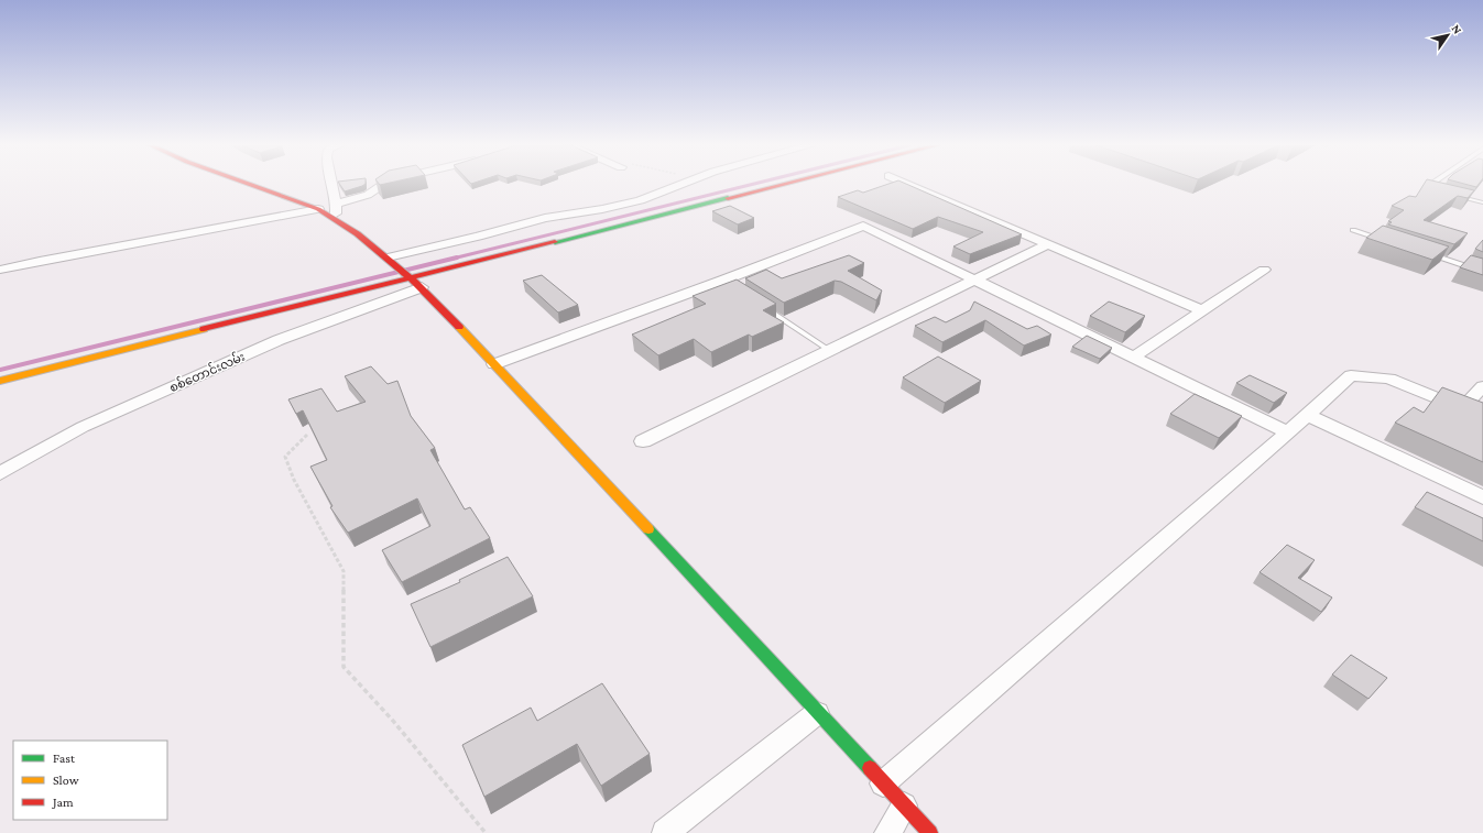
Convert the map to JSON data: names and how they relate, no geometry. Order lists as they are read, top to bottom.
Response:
{
  "streets": {
    "street": ["စစ်တောင်းလမ်း"]
  },
  "legend": ["Fast", "Slow", "Jam"],
  "north": "top right"
}
